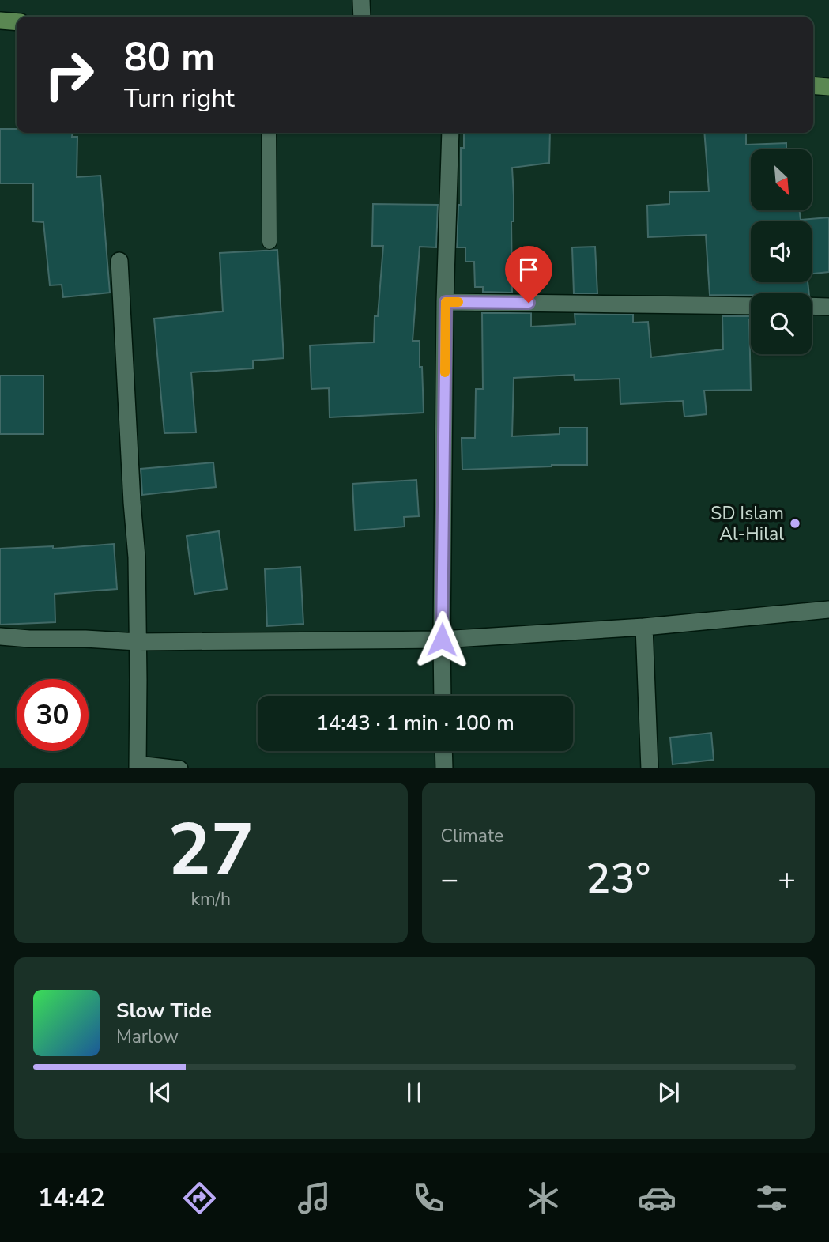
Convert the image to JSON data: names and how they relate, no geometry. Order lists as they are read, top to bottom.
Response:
{
  "places": ["SD Islam Al-Hilal"],
  "north": "bottom right",
  "page": {
    "turn": ["80 m", "Turn right"],
    "limit": "30",
    "trip": "14:43 · 1 min · 100 m",
    "tile": [
      ["27", "km/h"],
      "Climate"
    ],
    "heat": ["−", "23°", "+"],
    "song": ["Slow Tide", "Marlow"],
    "tabs": "14:42"
  }
}
